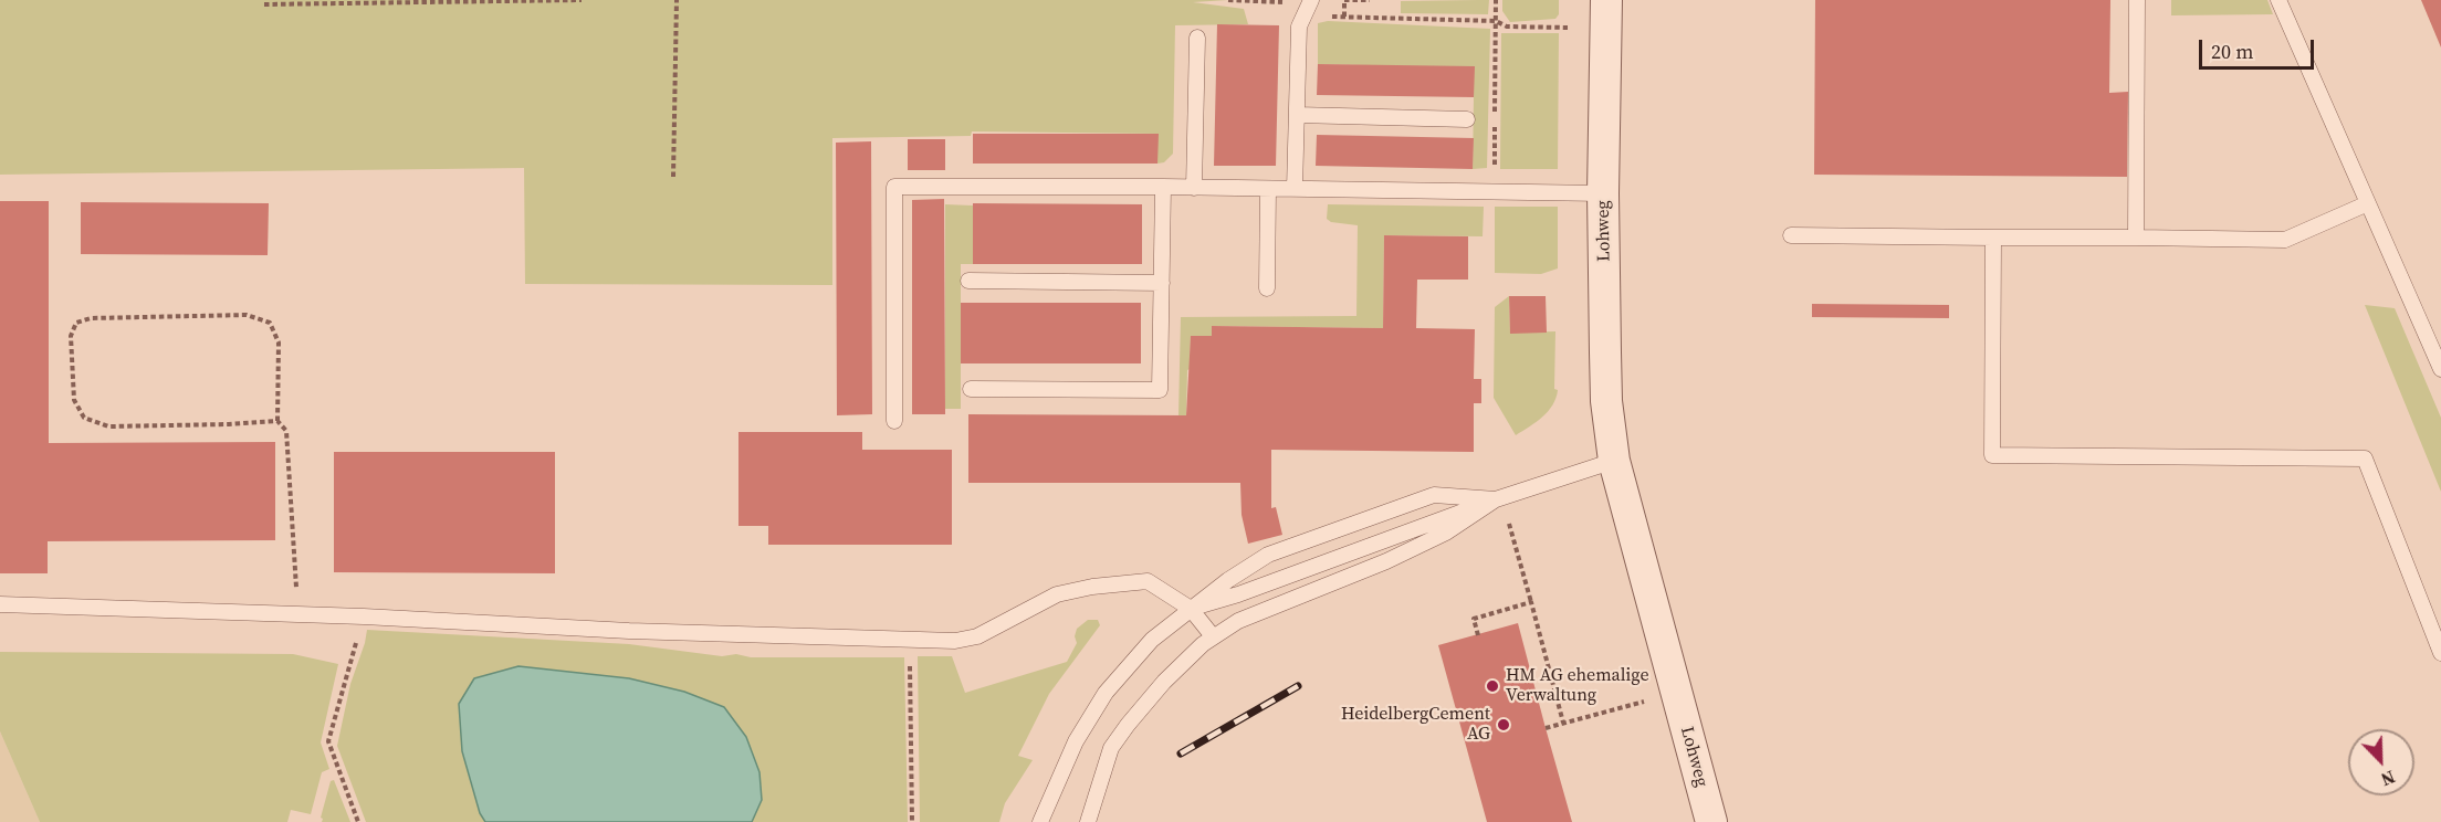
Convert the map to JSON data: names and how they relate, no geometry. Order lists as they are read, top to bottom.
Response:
{
  "streets": {
    "street": ["Lohweg"]
  },
  "places": ["HM AG ehemalige Verwaltung", "HeidelbergCement AG"],
  "scale_bar": "20 m",
  "north": "bottom right"
}
